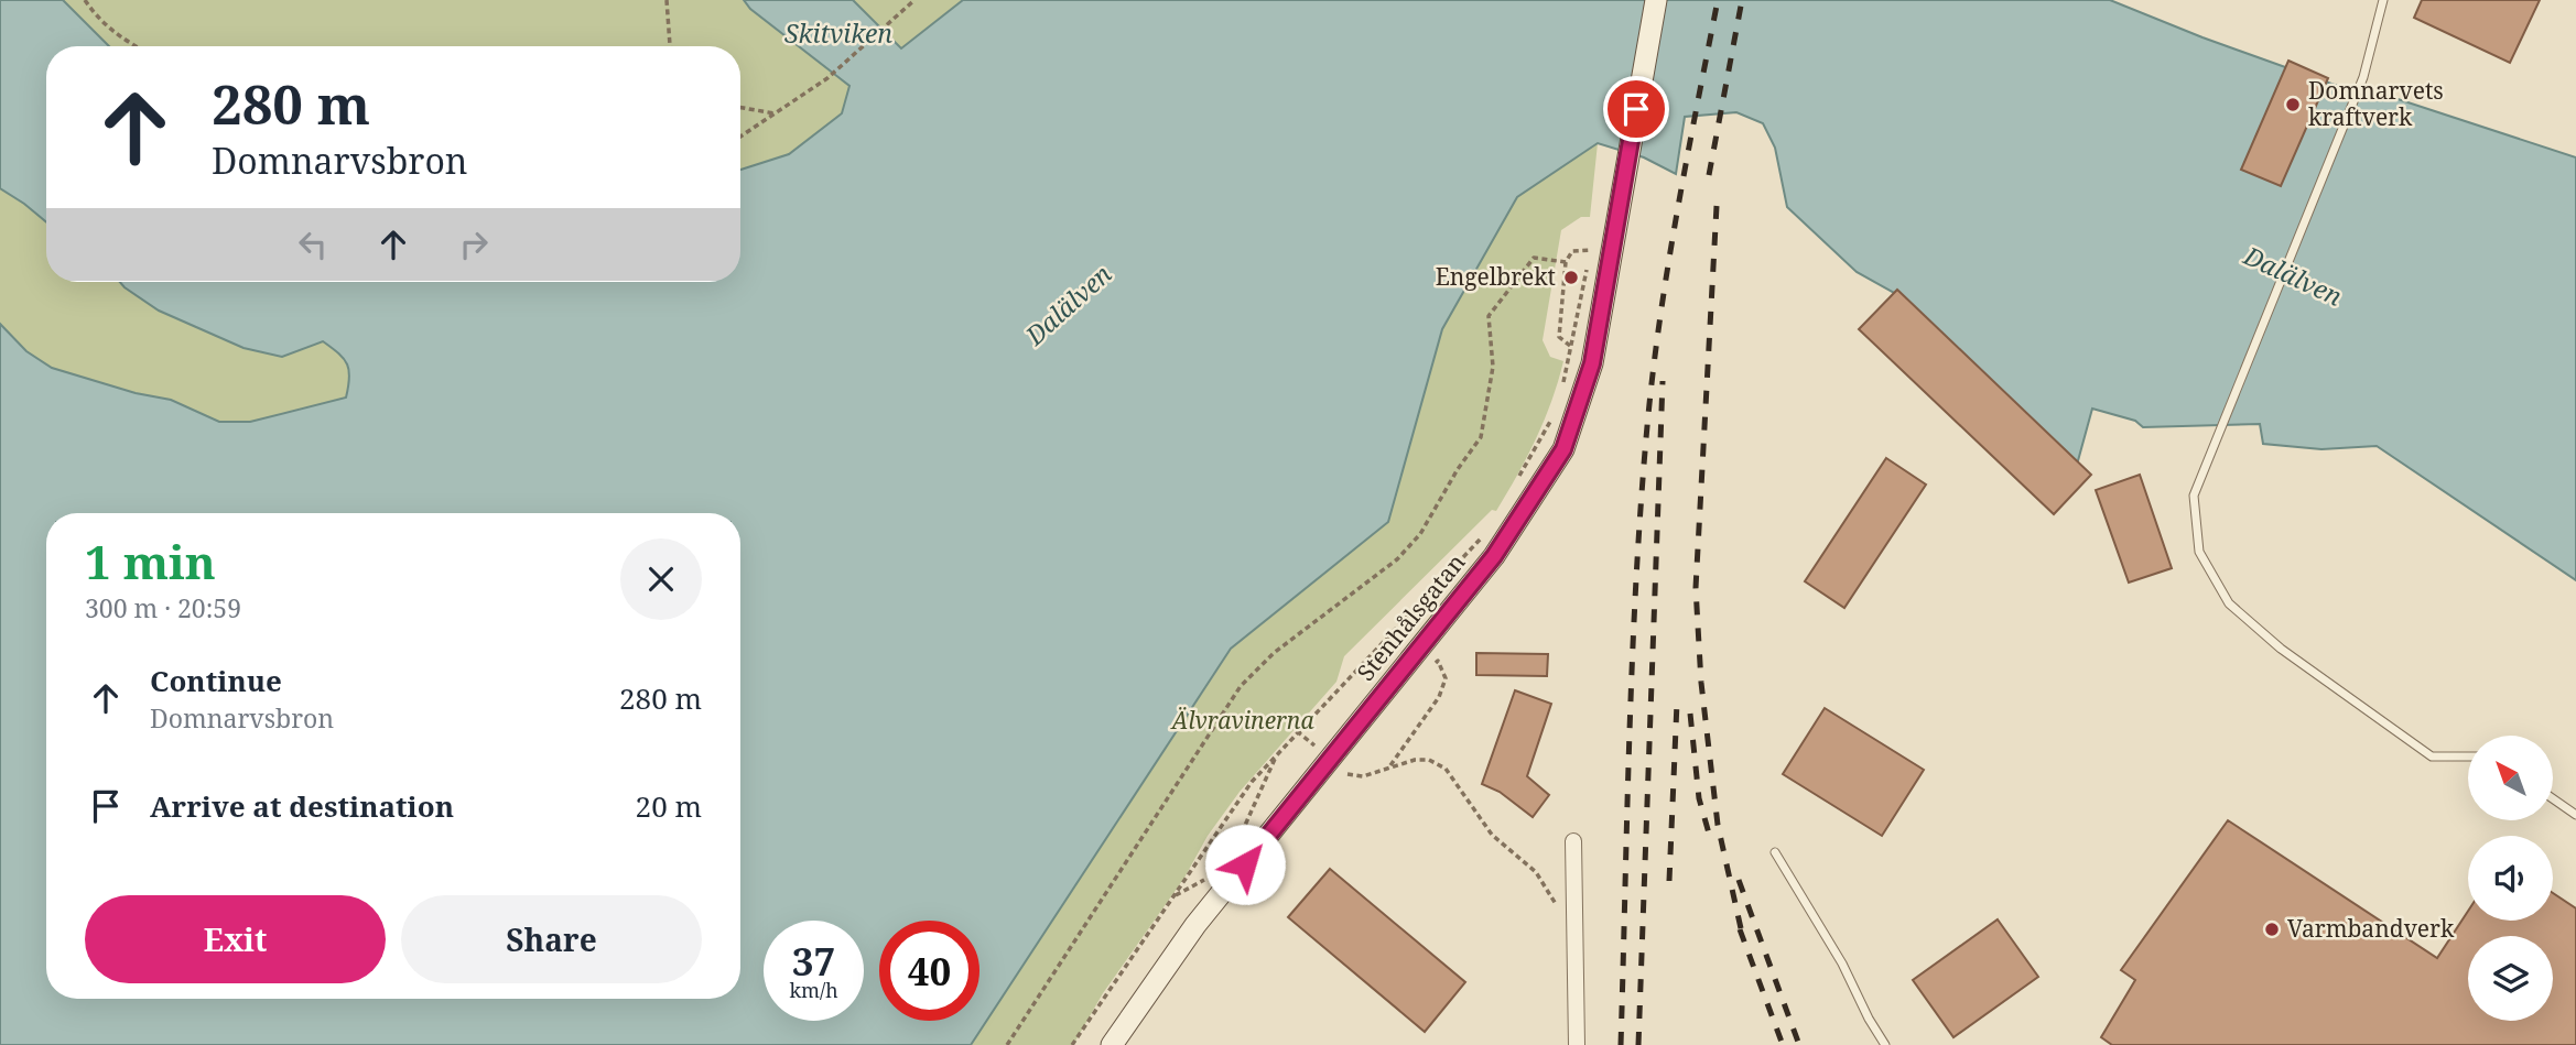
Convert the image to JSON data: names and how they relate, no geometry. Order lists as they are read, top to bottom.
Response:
{
  "streets": {
    "street": ["Stenhålsgatan"]
  },
  "water": ["Skitviken", "Dalälven"],
  "parks": ["Älvravinerna"],
  "places": ["Domnarvets kraftverk", "Engelbrekt", "Varmbandverk"],
  "north": "top left",
  "page": {
    "turn": ["280 m", "Domnarvsbron"],
    "heading": ["1 min", "300 m · 20:59"],
    "list": [
      {
        "name": "Continue",
        "note": "Domnarvsbron",
        "value": "280 m"
      },
      {
        "name": "Arrive at destination",
        "value": "20 m"
      }
    ],
    "buttons": ["Exit", "Share"],
    "speed": "37 km/h",
    "limit": "40"
  }
}
